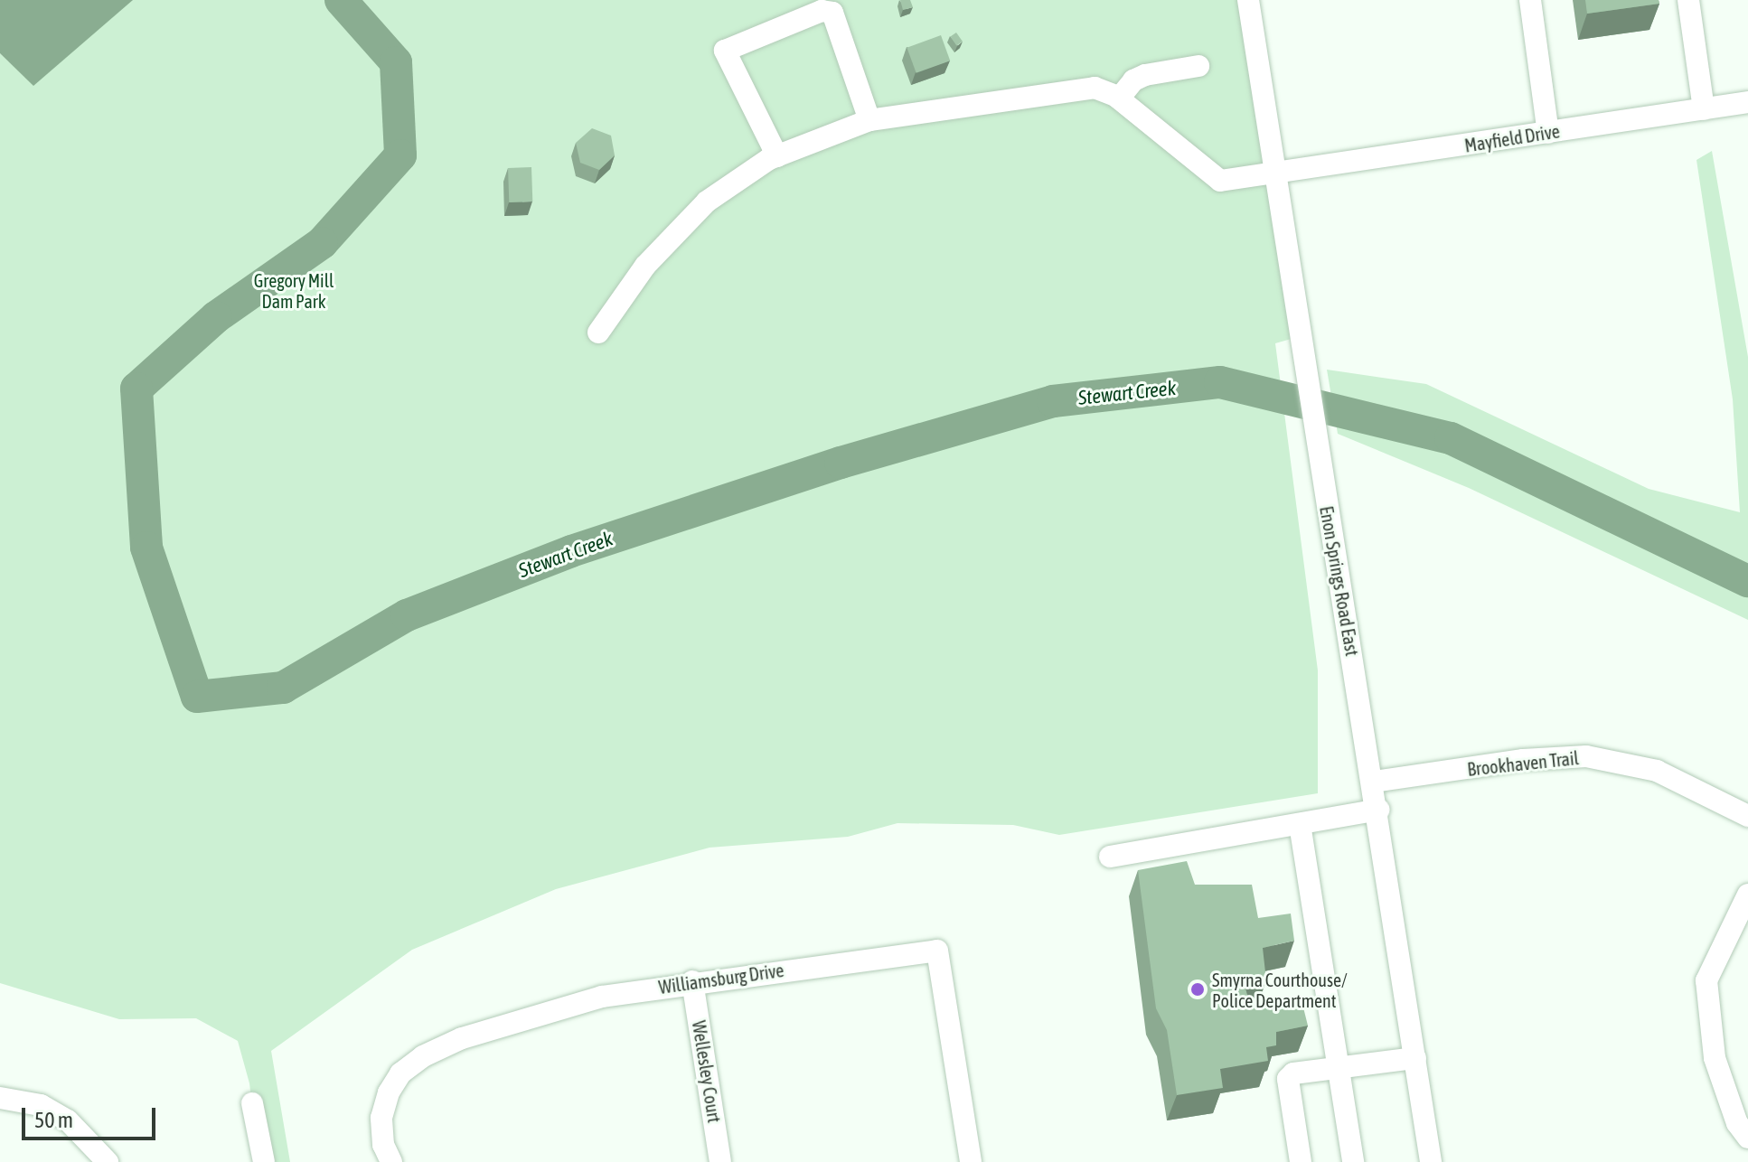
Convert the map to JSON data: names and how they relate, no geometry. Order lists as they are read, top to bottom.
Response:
{
  "streets": {
    "street": [
      "Mayfield Drive",
      "Enon Springs Road East",
      "Brookhaven Trail",
      "Williamsburg Drive",
      "Wellesley Court"
    ]
  },
  "crossings": [
    ["Mayfield Drive", "Enon Springs Road East"],
    ["Enon Springs Road East", "Brookhaven Trail"],
    ["Williamsburg Drive", "Wellesley Court"]
  ],
  "water": ["Stewart Creek"],
  "parks": ["Gregory Mill Dam Park"],
  "places": ["Smyrna Courthouse/ Police Department"],
  "scale_bar": "50 m"
}
